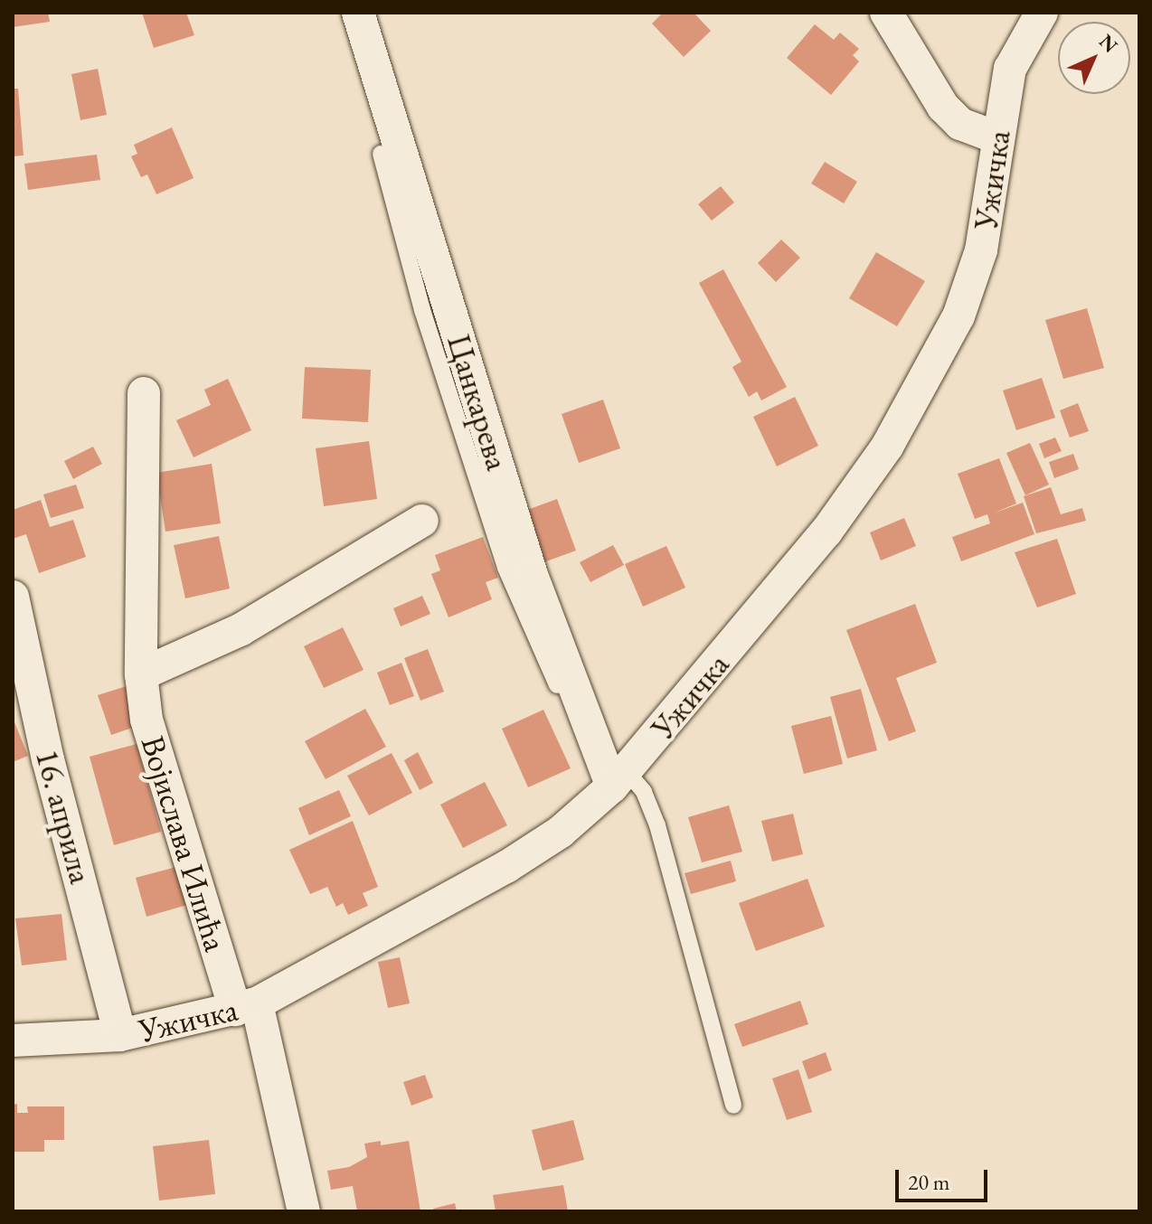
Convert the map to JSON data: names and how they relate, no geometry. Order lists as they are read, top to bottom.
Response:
{
  "streets": {
    "street": [
      "Ужичка",
      "Цанкарева",
      "16. априла",
      "Војислава Илића"
    ]
  },
  "crossings": [
    ["Ужичка", "Цанкарева"],
    ["Ужичка", "16. априла"],
    ["Ужичка", "Војислава Илића"]
  ],
  "scale_bar": "20 m",
  "north": "top right"
}
